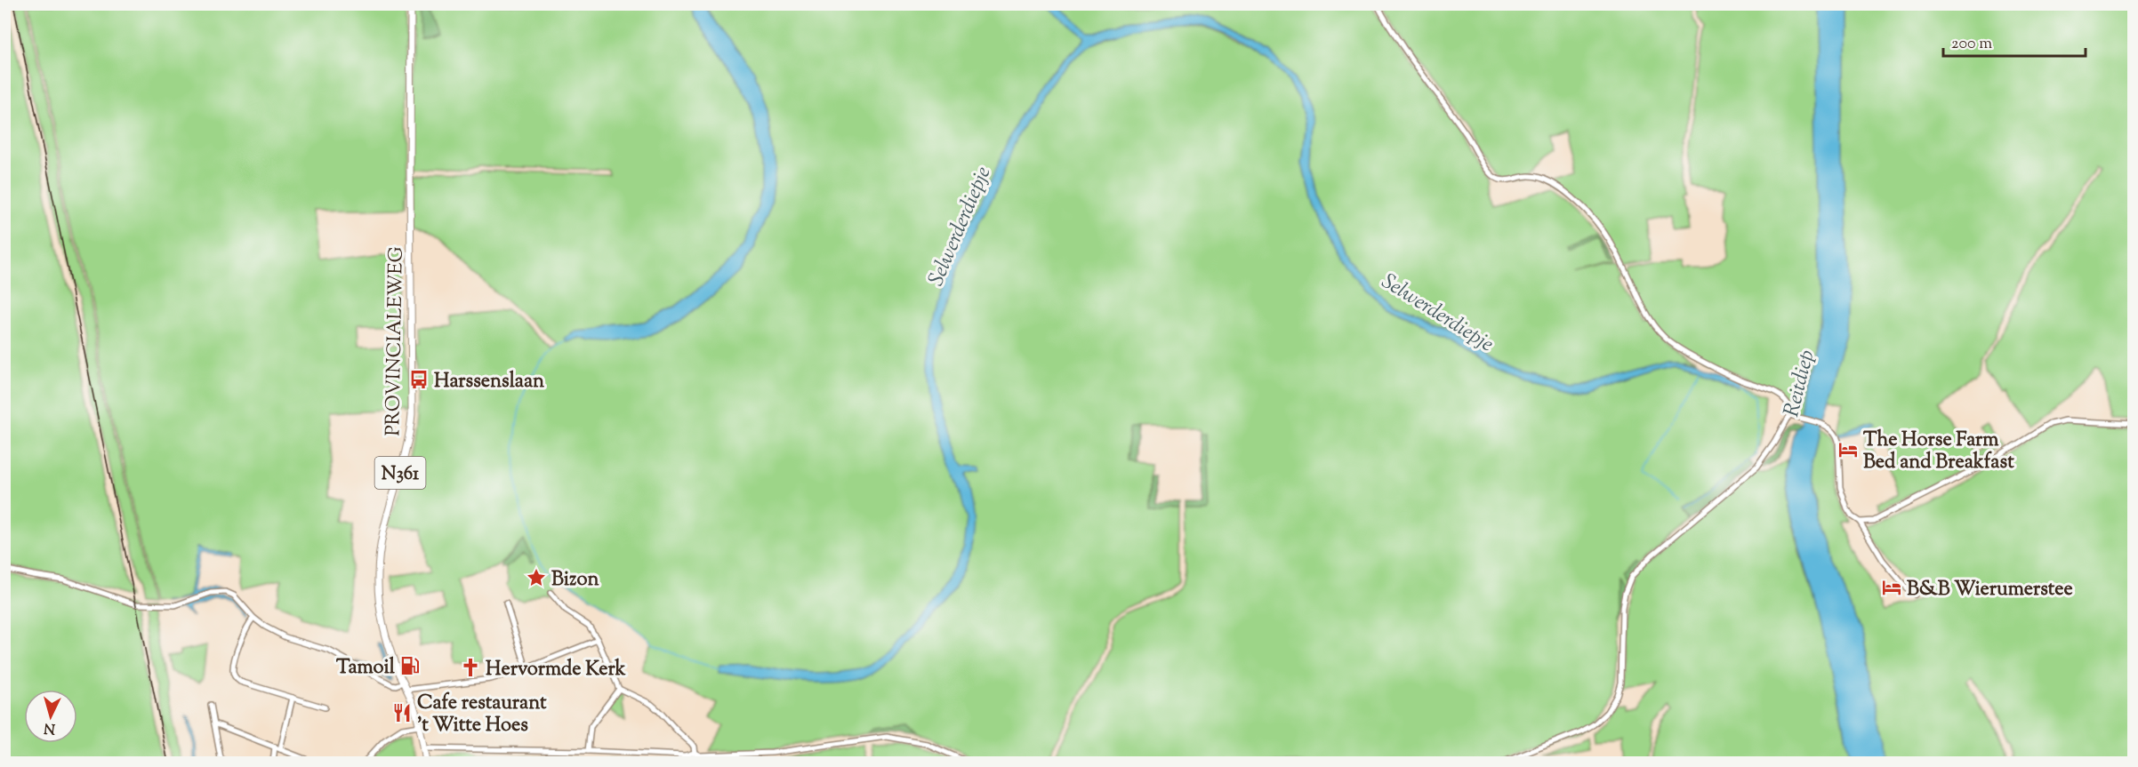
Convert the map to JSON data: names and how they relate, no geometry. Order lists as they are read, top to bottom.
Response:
{
  "streets": {
    "main road": ["PROVINCIALEWEG", "N361"]
  },
  "water": ["Selwerderdiepje", "Reitdiep"],
  "places": {
    "bus stop": ["Harssenslaan"],
    "hotel": ["The Horse Farm Bed and Breakfast", "B&B Wierumerstee"],
    "place": ["Bizon"],
    "fuel station": ["Tamoil"],
    "church": ["Hervormde Kerk"],
    "restaurant": ["Cafe restaurant 't Witte Hoes"]
  },
  "scale_bar": "200 m",
  "north": "bottom"
}
